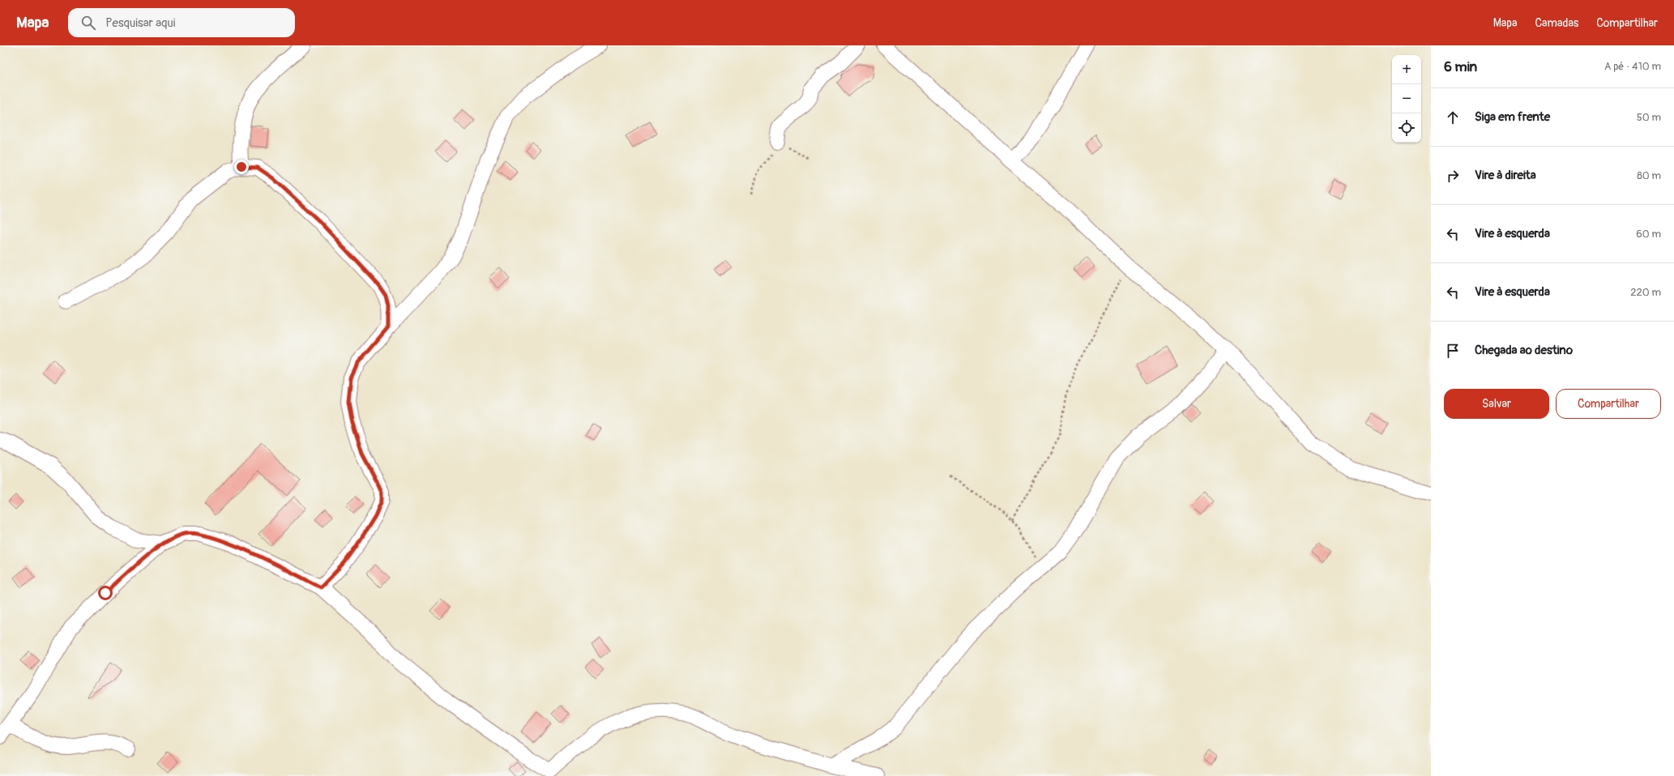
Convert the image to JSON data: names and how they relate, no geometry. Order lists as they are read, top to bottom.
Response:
{
  "page": {
    "header": "Mapa",
    "search": "Pesquisar aqui",
    "nav": ["Mapa", "Camadas", "Compartilhar"],
    "heading": ["6 min", "A pé · 410 m"],
    "map_buttons": ["+", "−"],
    "list": [
      ["Siga em frente", "50 m"],
      ["Vire à direita", "80 m"],
      ["Vire à esquerda", "60 m"],
      ["Vire à esquerda", "220 m"],
      "Chegada ao destino"
    ],
    "buttons": ["Salvar", "Compartilhar"]
  }
}
